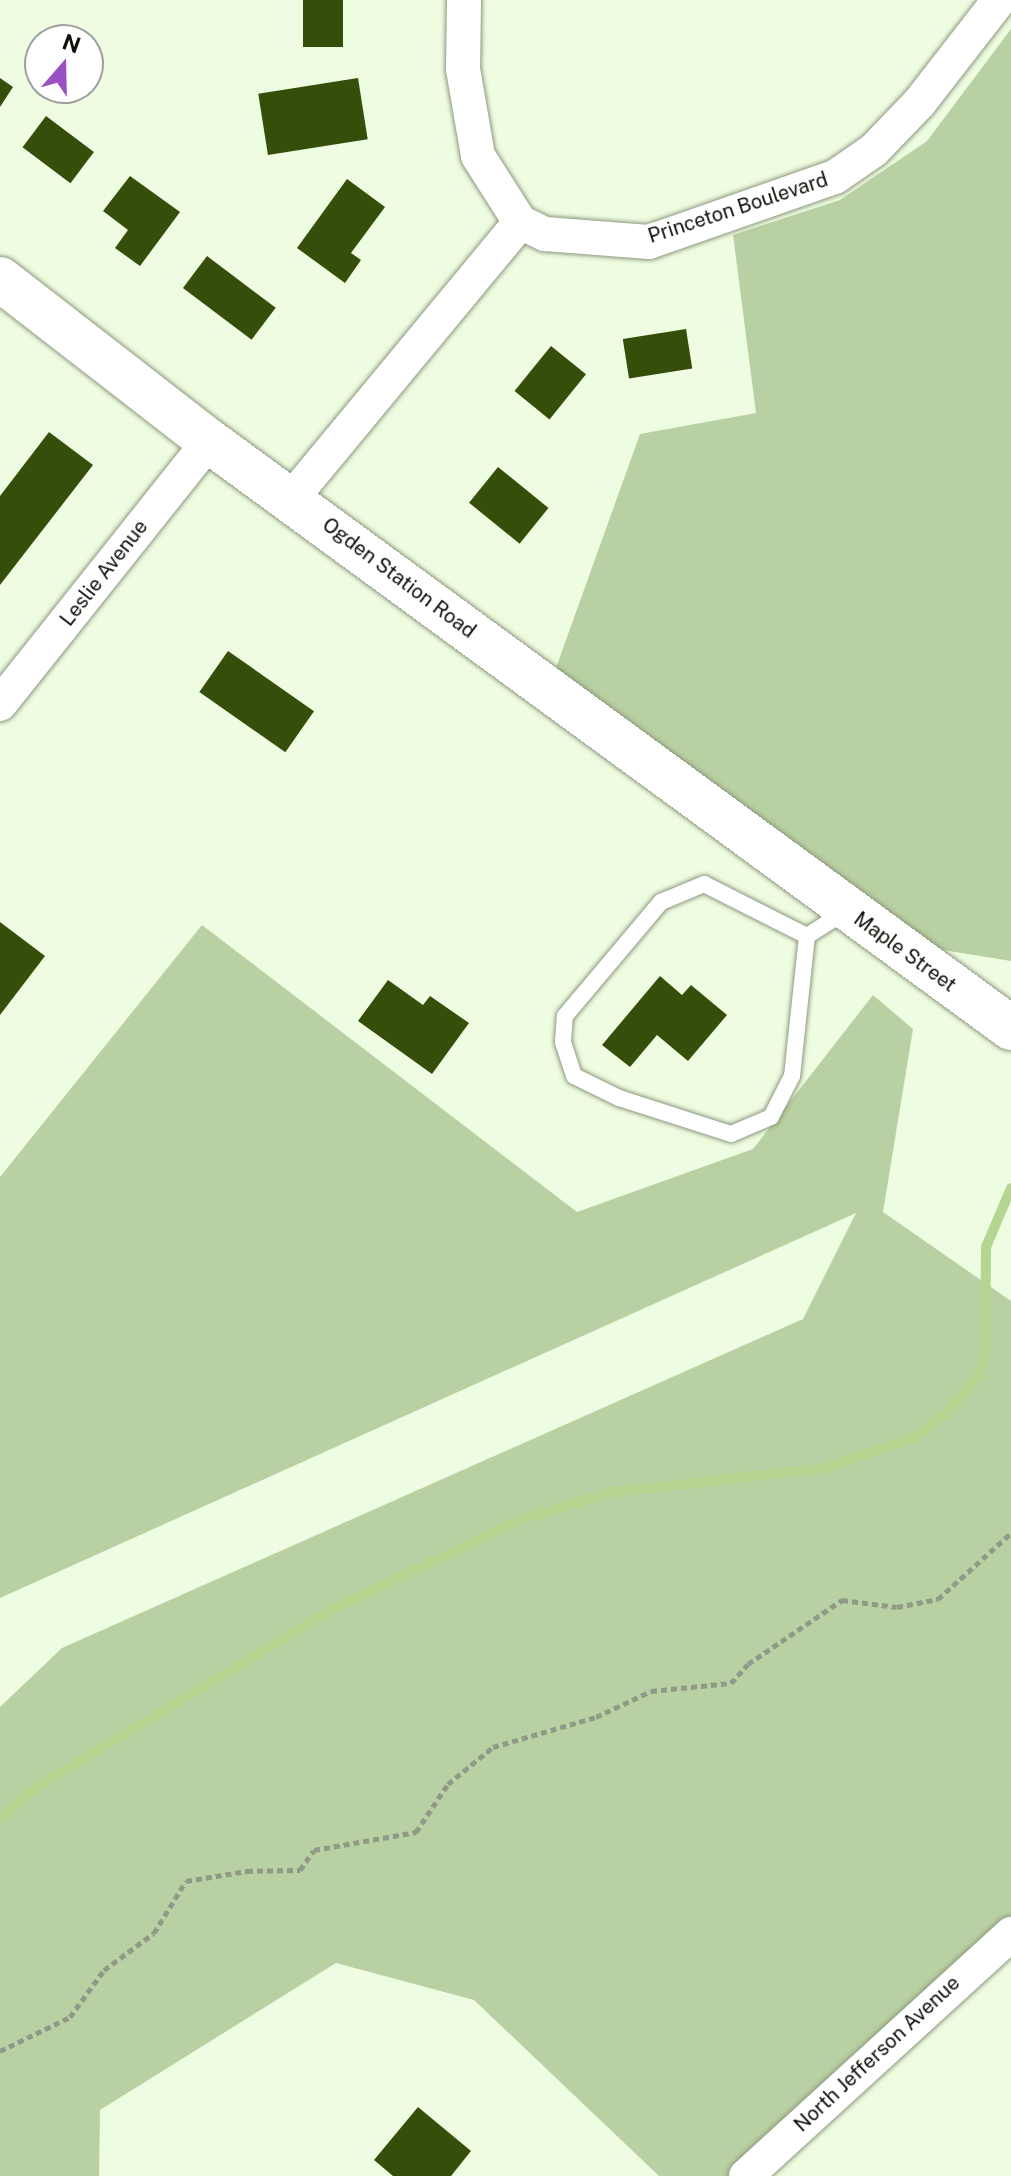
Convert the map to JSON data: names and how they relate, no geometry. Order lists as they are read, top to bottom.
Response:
{
  "streets": {
    "street": [
      "Princeton Boulevard",
      "Leslie Avenue",
      "Ogden Station Road",
      "Maple Street",
      "North Jefferson Avenue"
    ]
  },
  "crossings": [
    ["Leslie Avenue", "Ogden Station Road"],
    ["Ogden Station Road", "Maple Street"]
  ],
  "north": "top"
}
